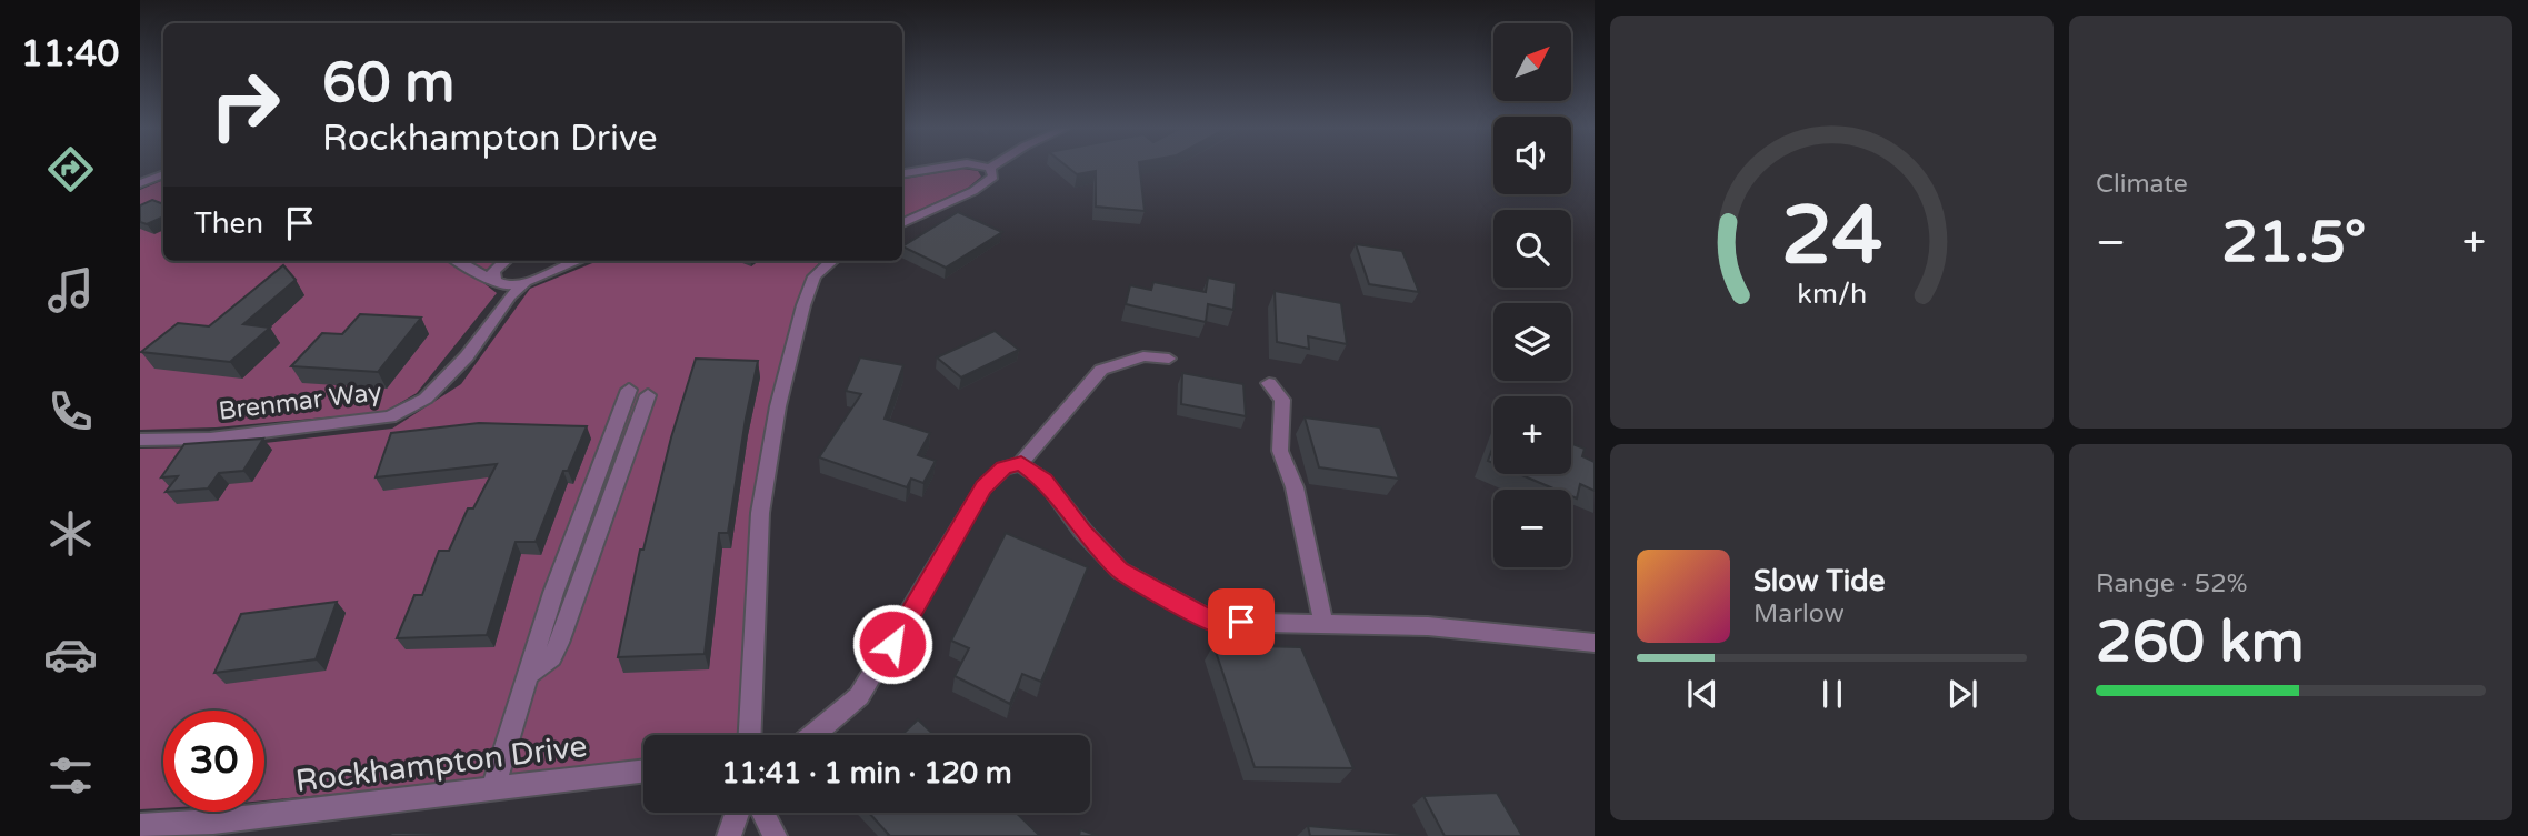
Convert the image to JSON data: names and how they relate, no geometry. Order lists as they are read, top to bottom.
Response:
{
  "streets": {
    "street": ["Brenmar Way", "Rockhampton Drive"]
  },
  "north": "top right",
  "page": {
    "tabs": "11:40",
    "tile": [
      "Climate",
      ["Range · 52%", "260 km"]
    ],
    "map_buttons": ["+", "−"],
    "turn": ["60 m", "Rockhampton Drive"],
    "then": "Then",
    "heat": ["−", "21.5°", "+"],
    "song": ["Slow Tide", "Marlow"],
    "limit": "30",
    "trip": "11:41 · 1 min · 120 m",
    "gauge": ["24", "km/h"]
  }
}
